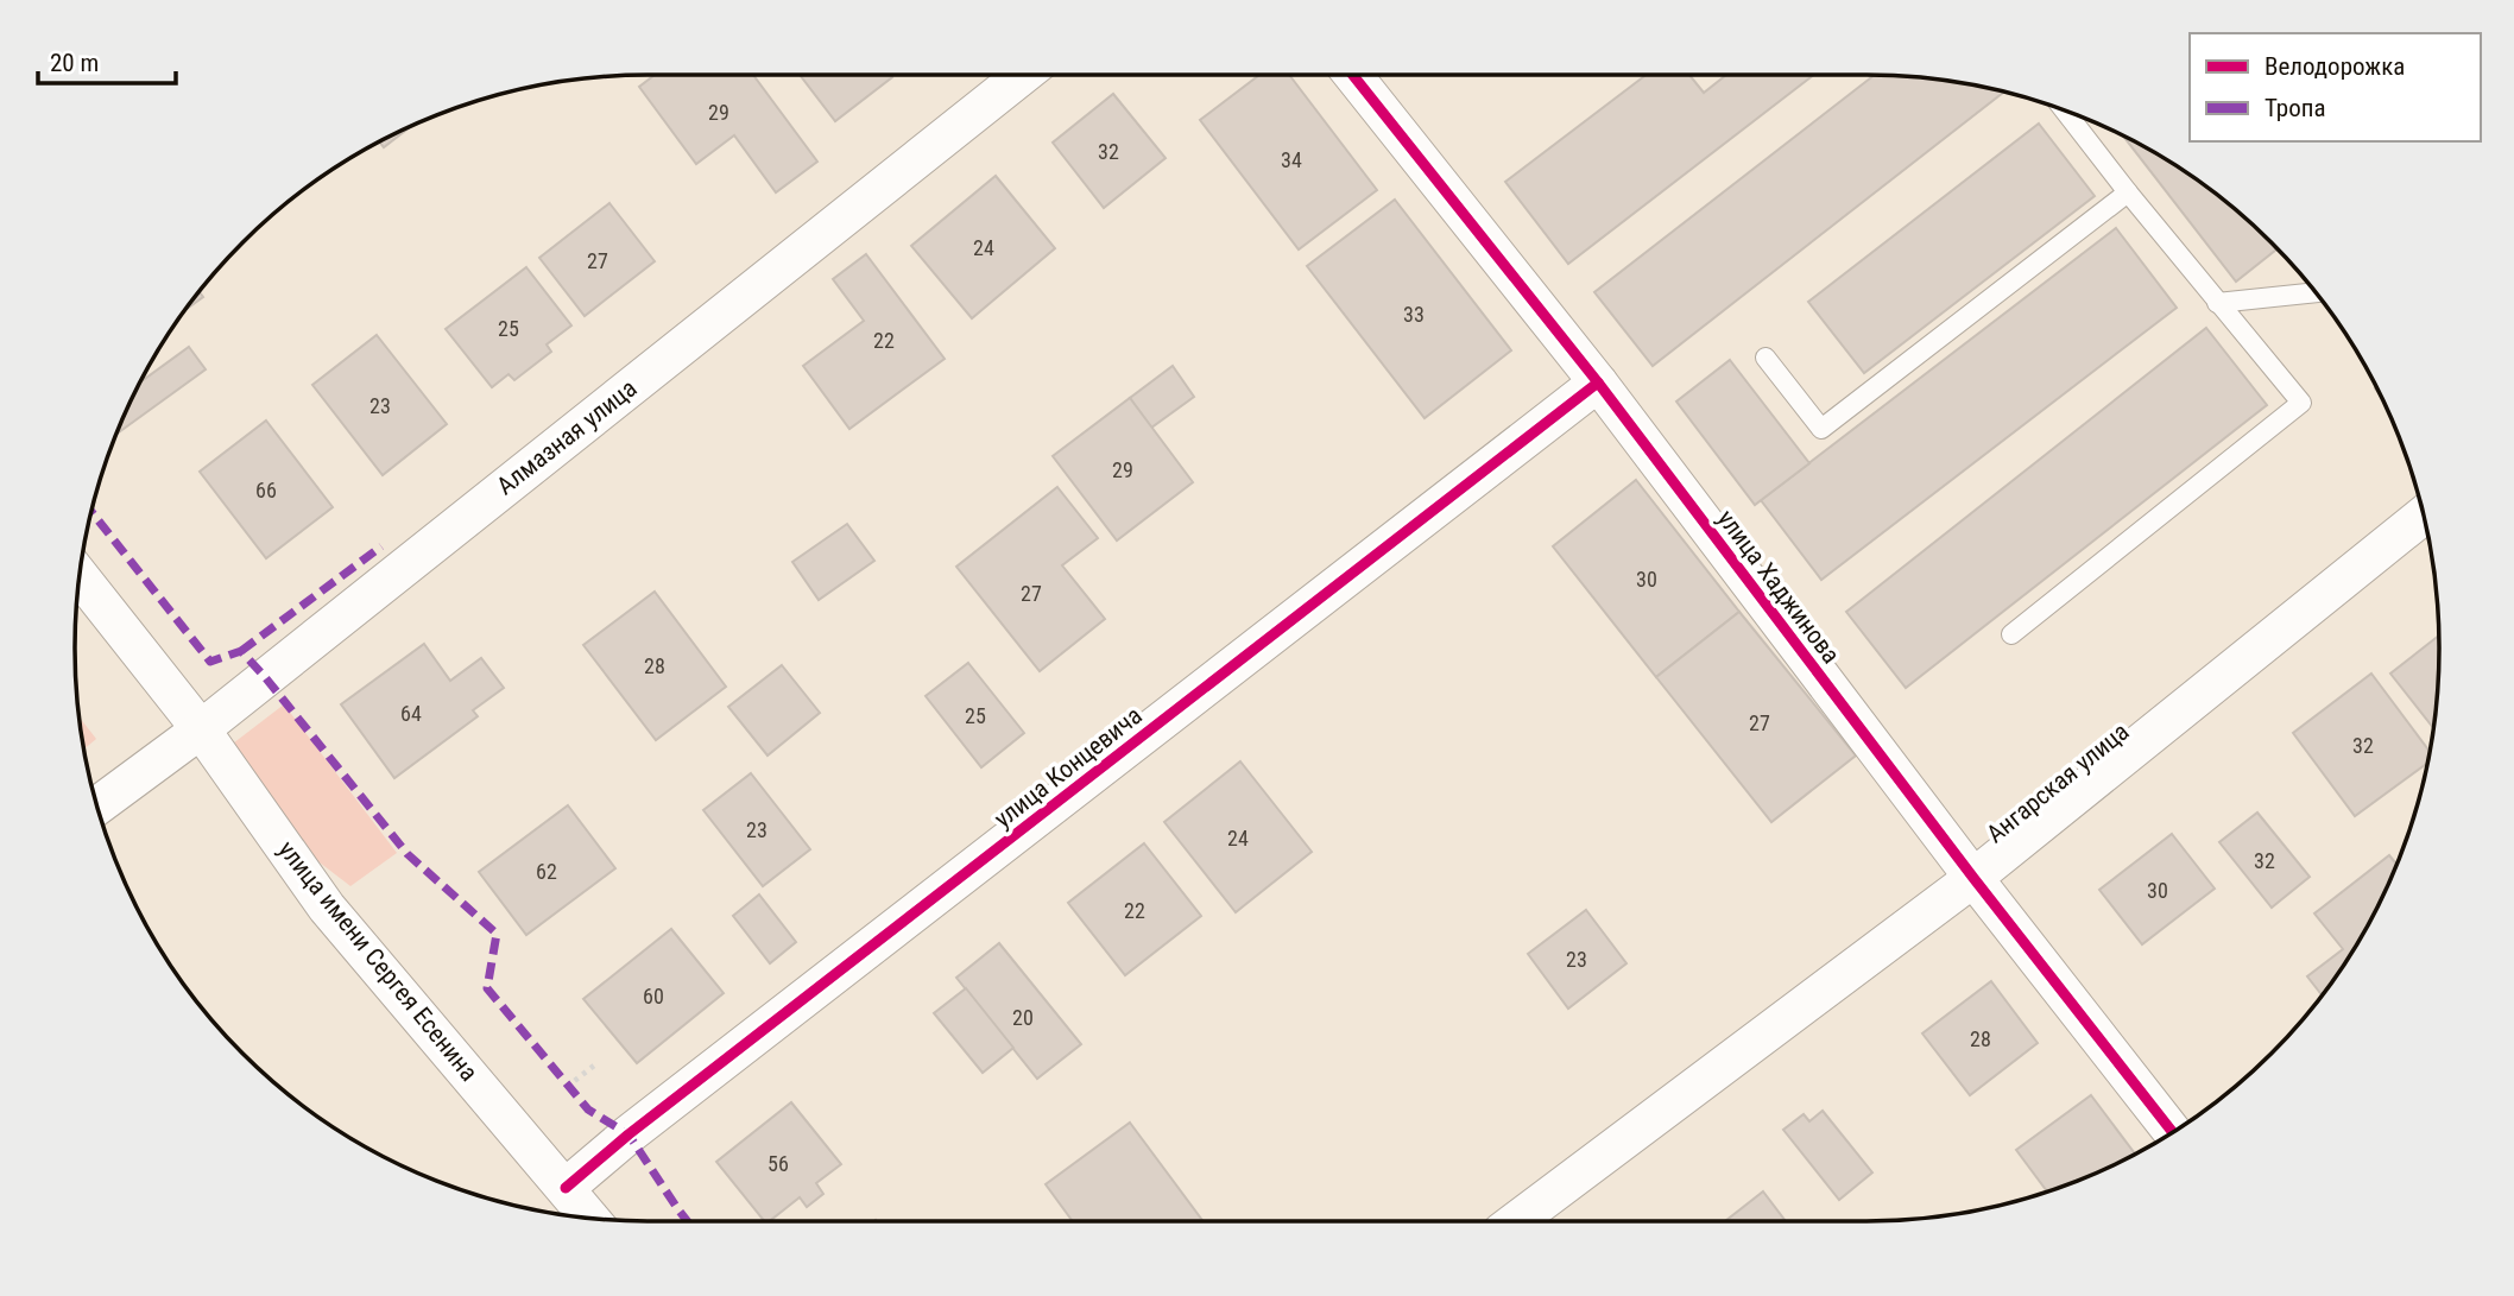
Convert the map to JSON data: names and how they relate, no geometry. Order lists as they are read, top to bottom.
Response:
{
  "streets": {
    "street": [
      "Алмазная улица",
      "улица Хаджинова",
      "улица Концевича",
      "Ангарская улица",
      "улица имени Сергея Есенина"
    ]
  },
  "crossings": [
    ["Алмазная улица", "улица имени Сергея Есенина"],
    ["улица Хаджинова", "улица Концевича"],
    ["улица Хаджинова", "Ангарская улица"],
    ["улица Концевича", "улица имени Сергея Есенина"]
  ],
  "house_numbers": [
    "29",
    "32",
    "34",
    "24",
    "27",
    "33",
    "25",
    "22",
    "23",
    "29",
    "66",
    "30",
    "27",
    "28",
    "64",
    "25",
    "27",
    "32",
    "23",
    "24",
    "32",
    "62",
    "30",
    "22",
    "23",
    "60",
    "20",
    "28",
    "56"
  ],
  "legend": ["Велодорожка", "Тропа"],
  "scale_bar": "20 m"
}
